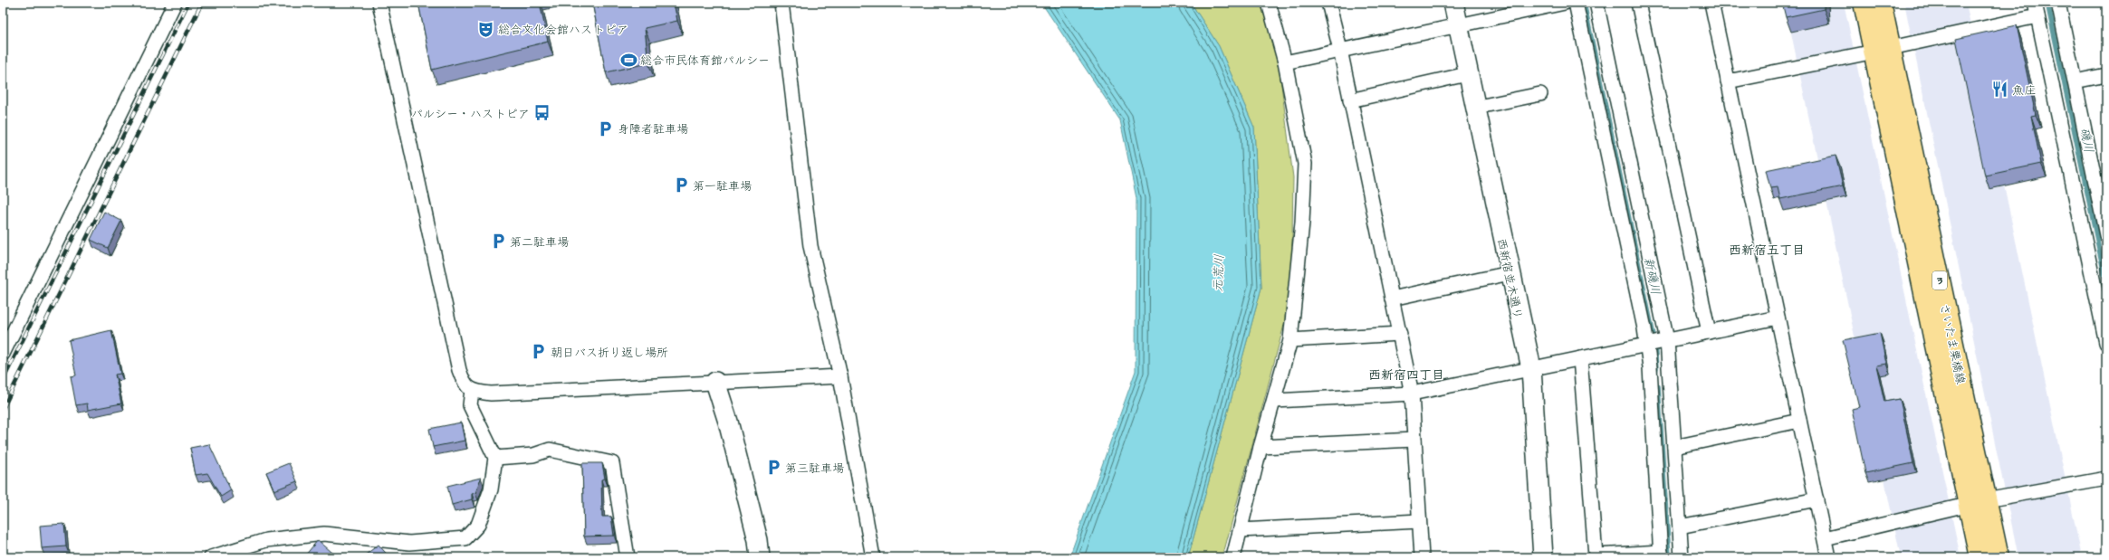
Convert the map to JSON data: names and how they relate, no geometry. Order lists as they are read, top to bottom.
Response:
{
  "streets": {
    "main road": ["3", "さいたま栗橋線"],
    "street": ["西新宿並木通り"]
  },
  "districts": ["西新宿五丁目", "西新宿四丁目"],
  "water": ["磯川", "元荒川", "新磯川"],
  "places": {
    "theatre": ["総合文化会館ハストピア"],
    "sports": ["総合市民体育館パルシー"],
    "restaurant": ["魚庄"],
    "bus stop": ["パルシー・ハストピア"],
    "parking": [
      "身障者駐車場",
      "第一駐車場",
      "第二駐車場",
      "朝日バス折り返し場所",
      "第三駐車場"
    ]
  }
}
